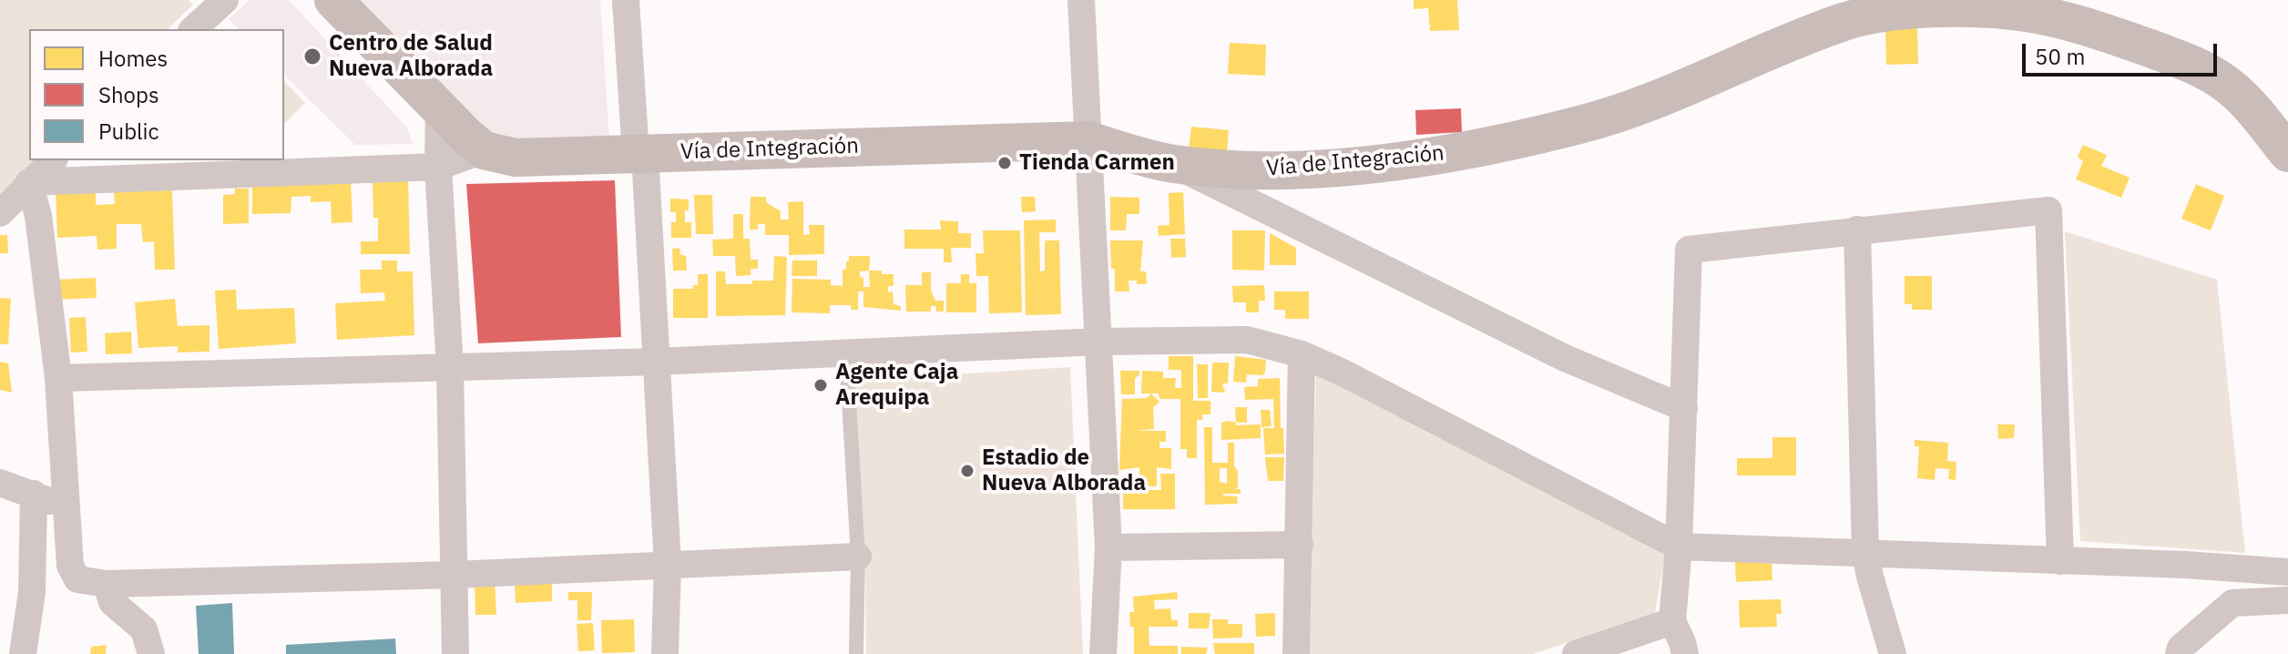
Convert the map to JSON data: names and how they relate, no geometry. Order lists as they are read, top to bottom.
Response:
{
  "streets": {
    "main road": ["Vía de Integración"]
  },
  "places": [
    "Centro de Salud Nueva Alborada",
    "Tienda Carmen",
    "Agente Caja Arequipa",
    "Estadio de Nueva Alborada"
  ],
  "legend": ["Homes", "Shops", "Public"],
  "scale_bar": "50 m"
}
